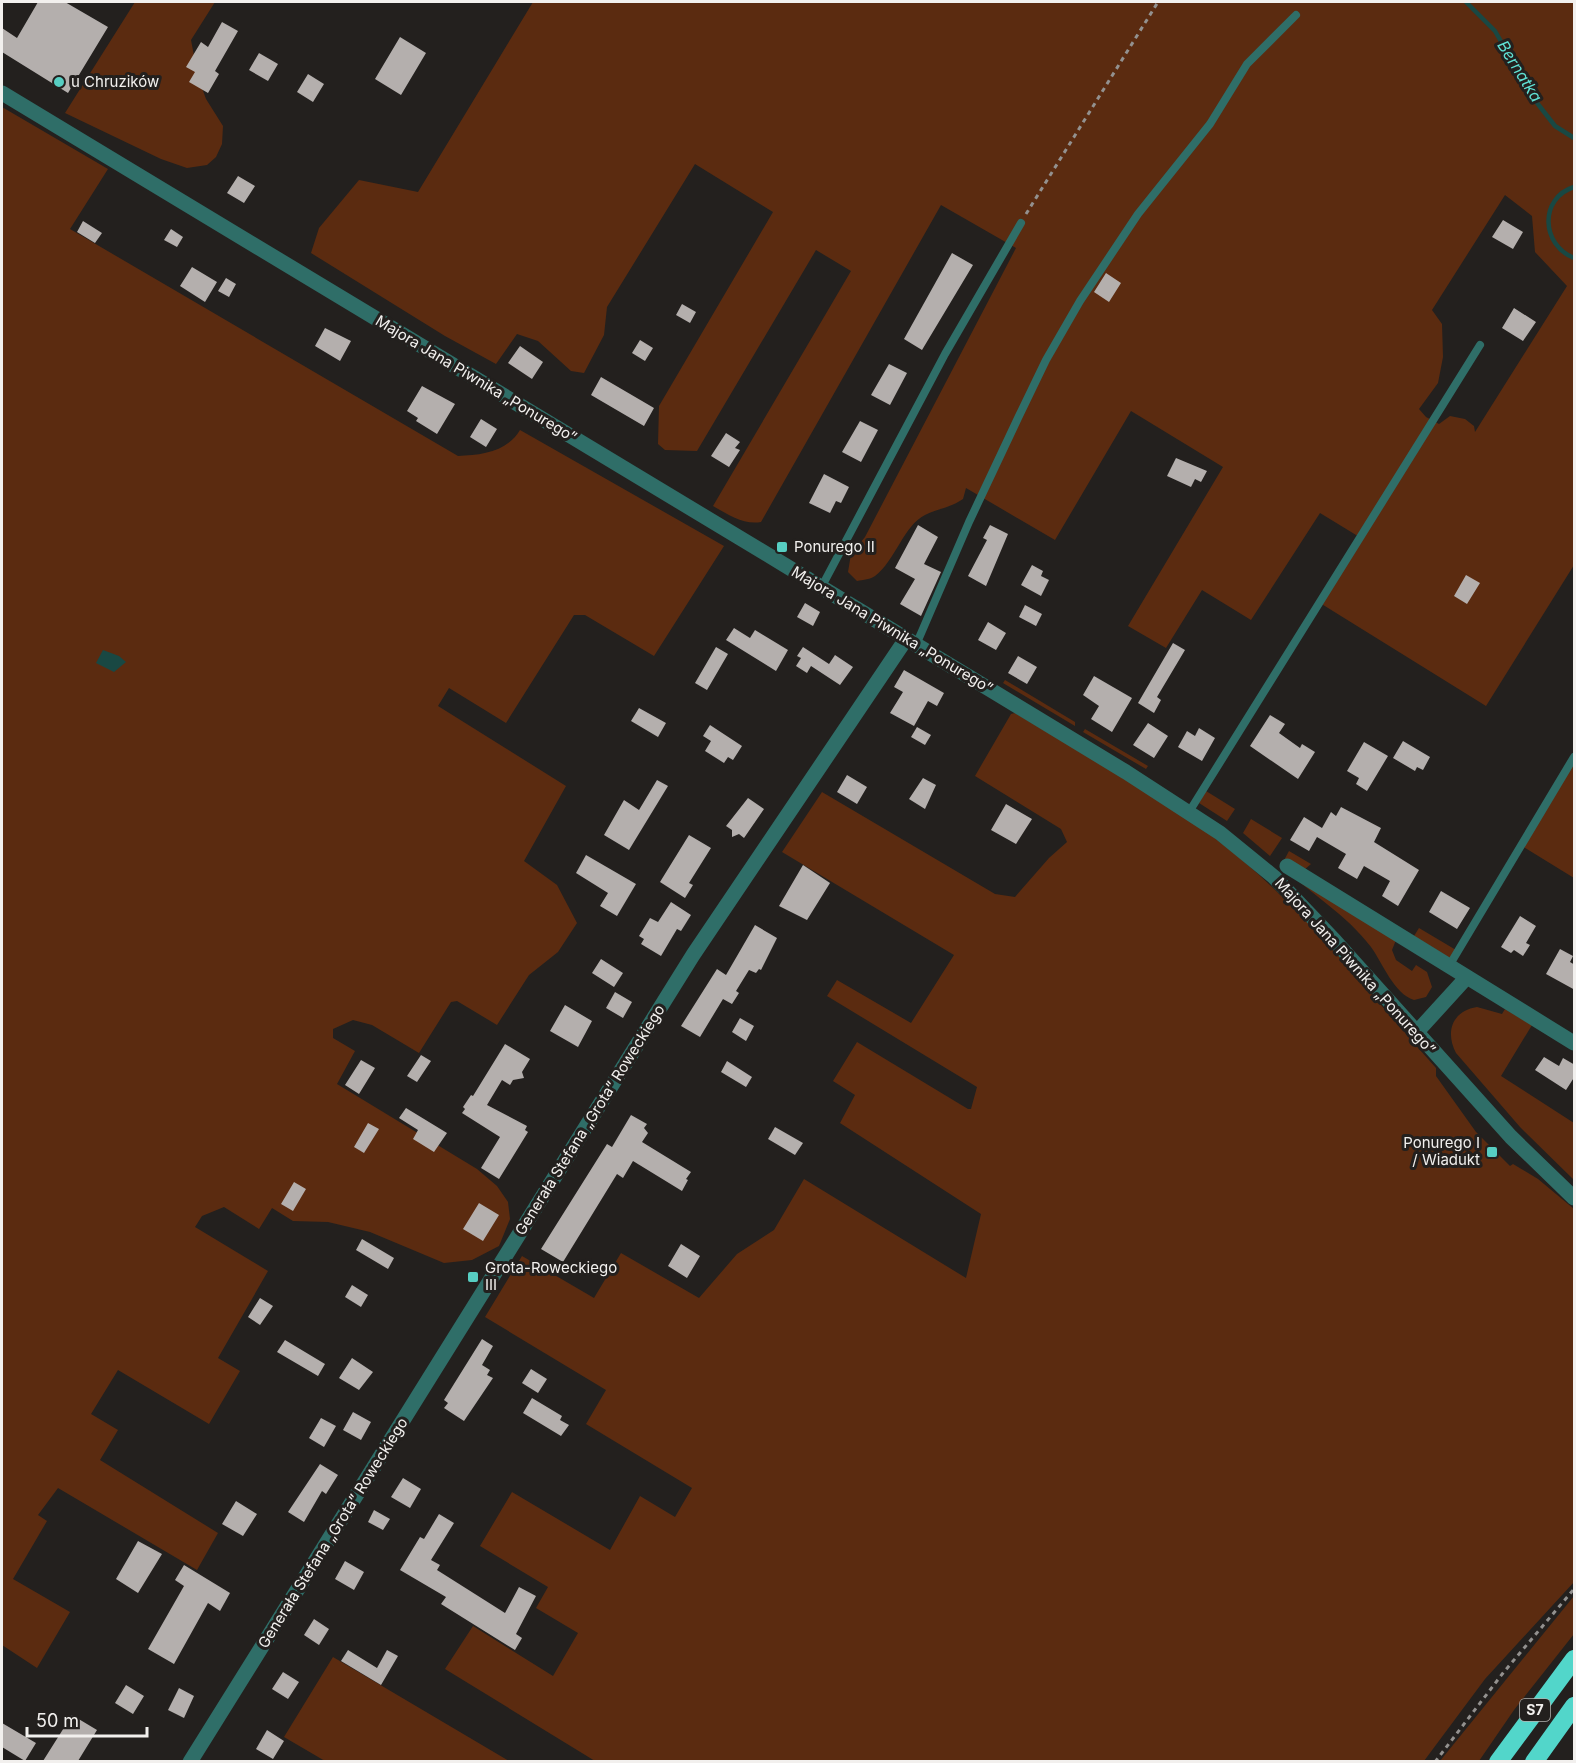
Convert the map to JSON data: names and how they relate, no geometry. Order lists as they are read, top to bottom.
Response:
{
  "streets": {
    "highway": ["S7"],
    "street": ["Majora Jana Piwnika „Ponurego”", "Generała Stefana „Grota” Roweckiego"]
  },
  "crossings": [
    ["Majora Jana Piwnika „Ponurego”", "Generała Stefana „Grota” Roweckiego"]
  ],
  "water": ["Bernatka"],
  "places": {
    "other": ["u Chruzików"],
    "transit": ["Ponurego II", "Ponurego I / Wiadukt", "Grota-Roweckiego III"]
  },
  "scale_bar": "50 m"
}
